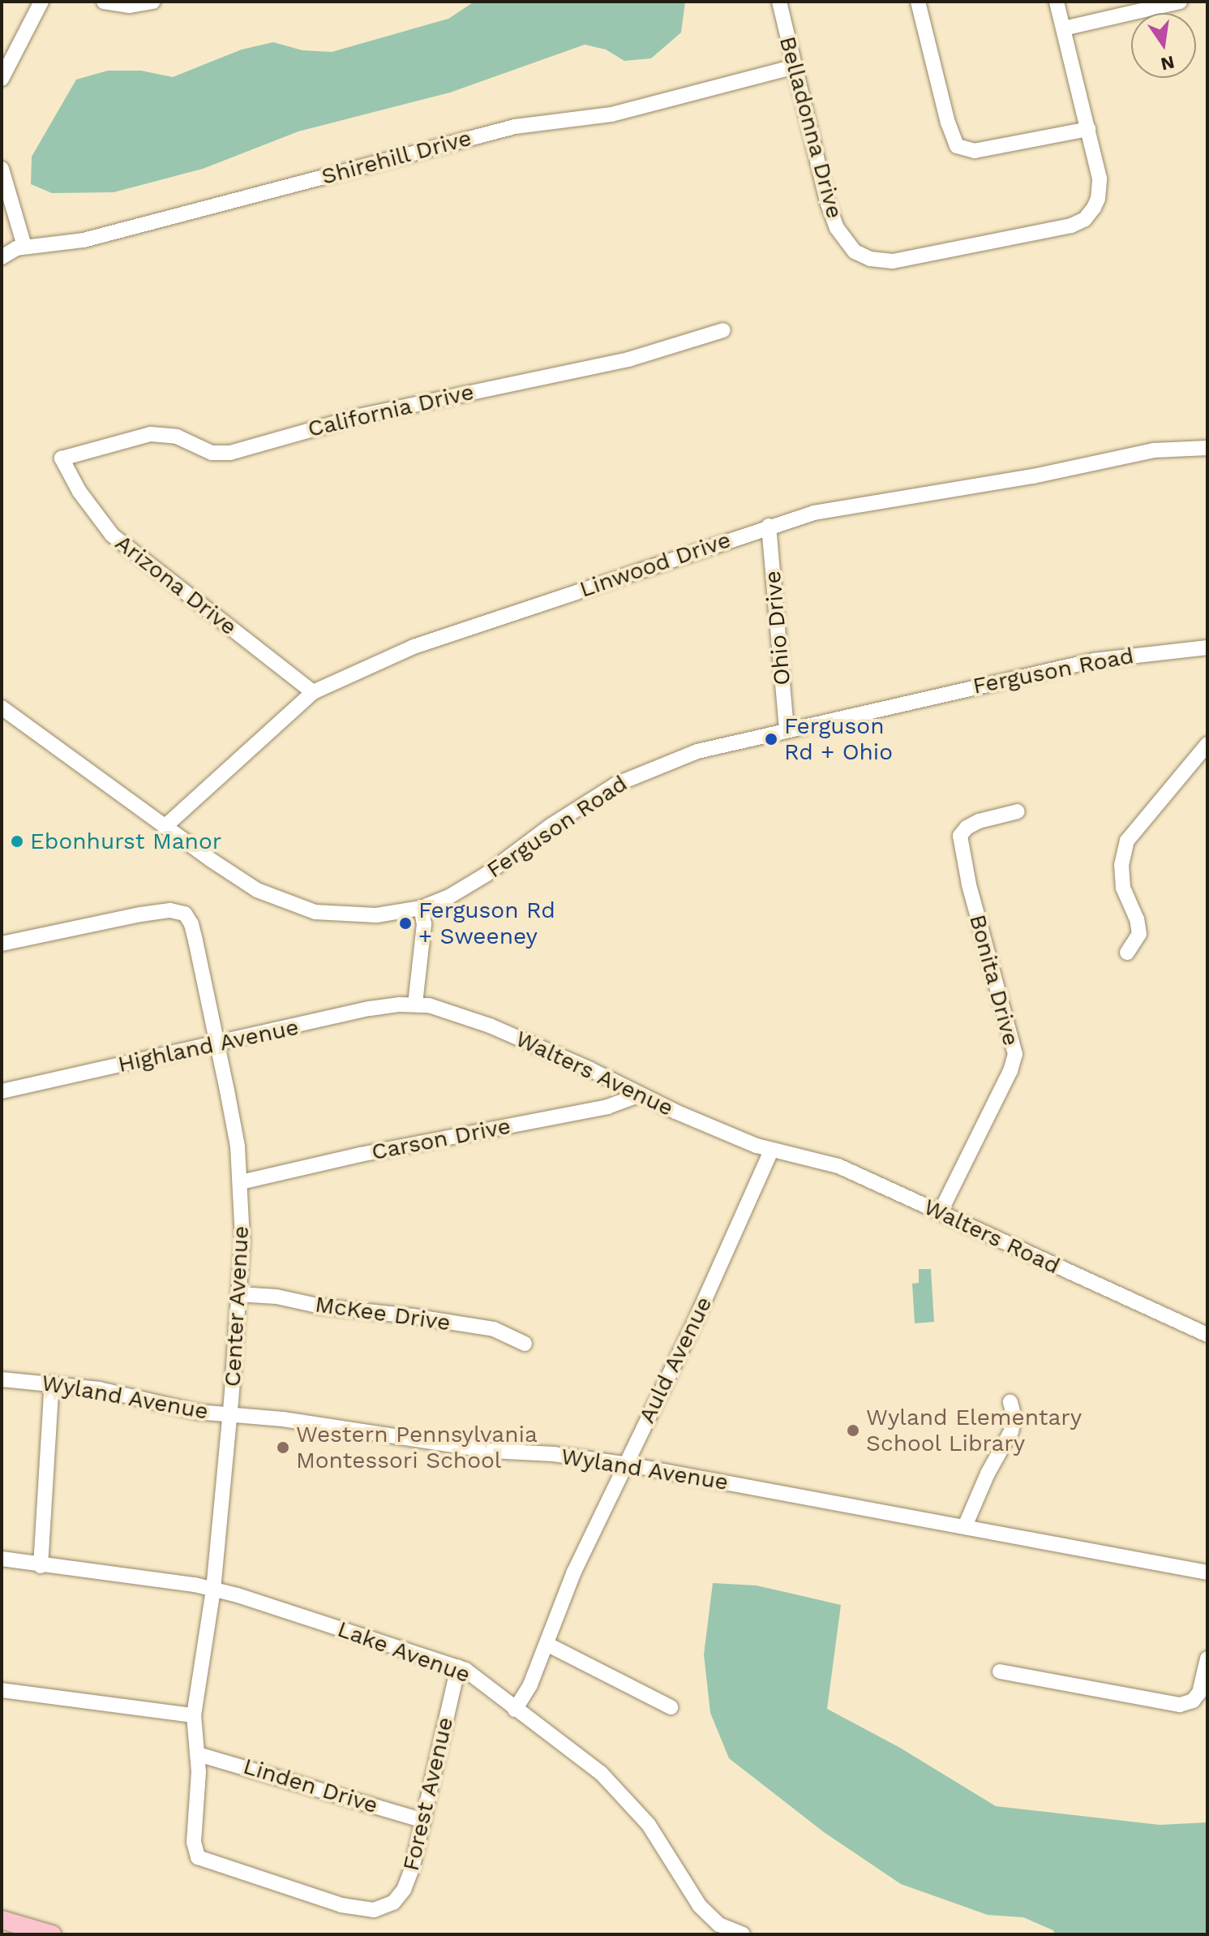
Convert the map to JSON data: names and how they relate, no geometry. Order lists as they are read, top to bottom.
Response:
{
  "streets": {
    "street": [
      "Belladonna Drive",
      "Shirehill Drive",
      "California Drive",
      "Linwood Drive",
      "Arizona Drive",
      "Ohio Drive",
      "Ferguson Road",
      "Bonita Drive",
      "Highland Avenue",
      "Walters Avenue",
      "Carson Drive",
      "Walters Road",
      "Center Avenue",
      "McKee Drive",
      "Auld Avenue",
      "Wyland Avenue",
      "Lake Avenue",
      "Linden Drive",
      "Forest Avenue"
    ]
  },
  "crossings": [
    ["Belladonna Drive", "Shirehill Drive"],
    ["California Drive", "Arizona Drive"],
    ["Linwood Drive", "Arizona Drive"],
    ["Linwood Drive", "Ohio Drive"],
    ["Linwood Drive", "Ferguson Road"],
    ["Ohio Drive", "Ferguson Road"],
    ["Bonita Drive", "Walters Road"],
    ["Highland Avenue", "Walters Avenue"],
    ["Highland Avenue", "Center Avenue"],
    ["Walters Avenue", "Carson Drive"],
    ["Walters Avenue", "Walters Road"],
    ["Walters Avenue", "Auld Avenue"],
    ["Carson Drive", "Center Avenue"],
    ["Walters Road", "Auld Avenue"],
    ["Center Avenue", "McKee Drive"],
    ["Center Avenue", "Wyland Avenue"],
    ["Center Avenue", "Lake Avenue"],
    ["Center Avenue", "Linden Drive"],
    ["Center Avenue", "Forest Avenue"],
    ["Auld Avenue", "Wyland Avenue"],
    ["Auld Avenue", "Lake Avenue"],
    ["Lake Avenue", "Forest Avenue"],
    ["Linden Drive", "Forest Avenue"]
  ],
  "places": [
    "Ferguson Rd + Ohio",
    "Ebonhurst Manor",
    "Ferguson Rd + Sweeney",
    "Wyland Elementary School Library",
    "Western Pennsylvania Montessori School"
  ],
  "north": "bottom"
}
